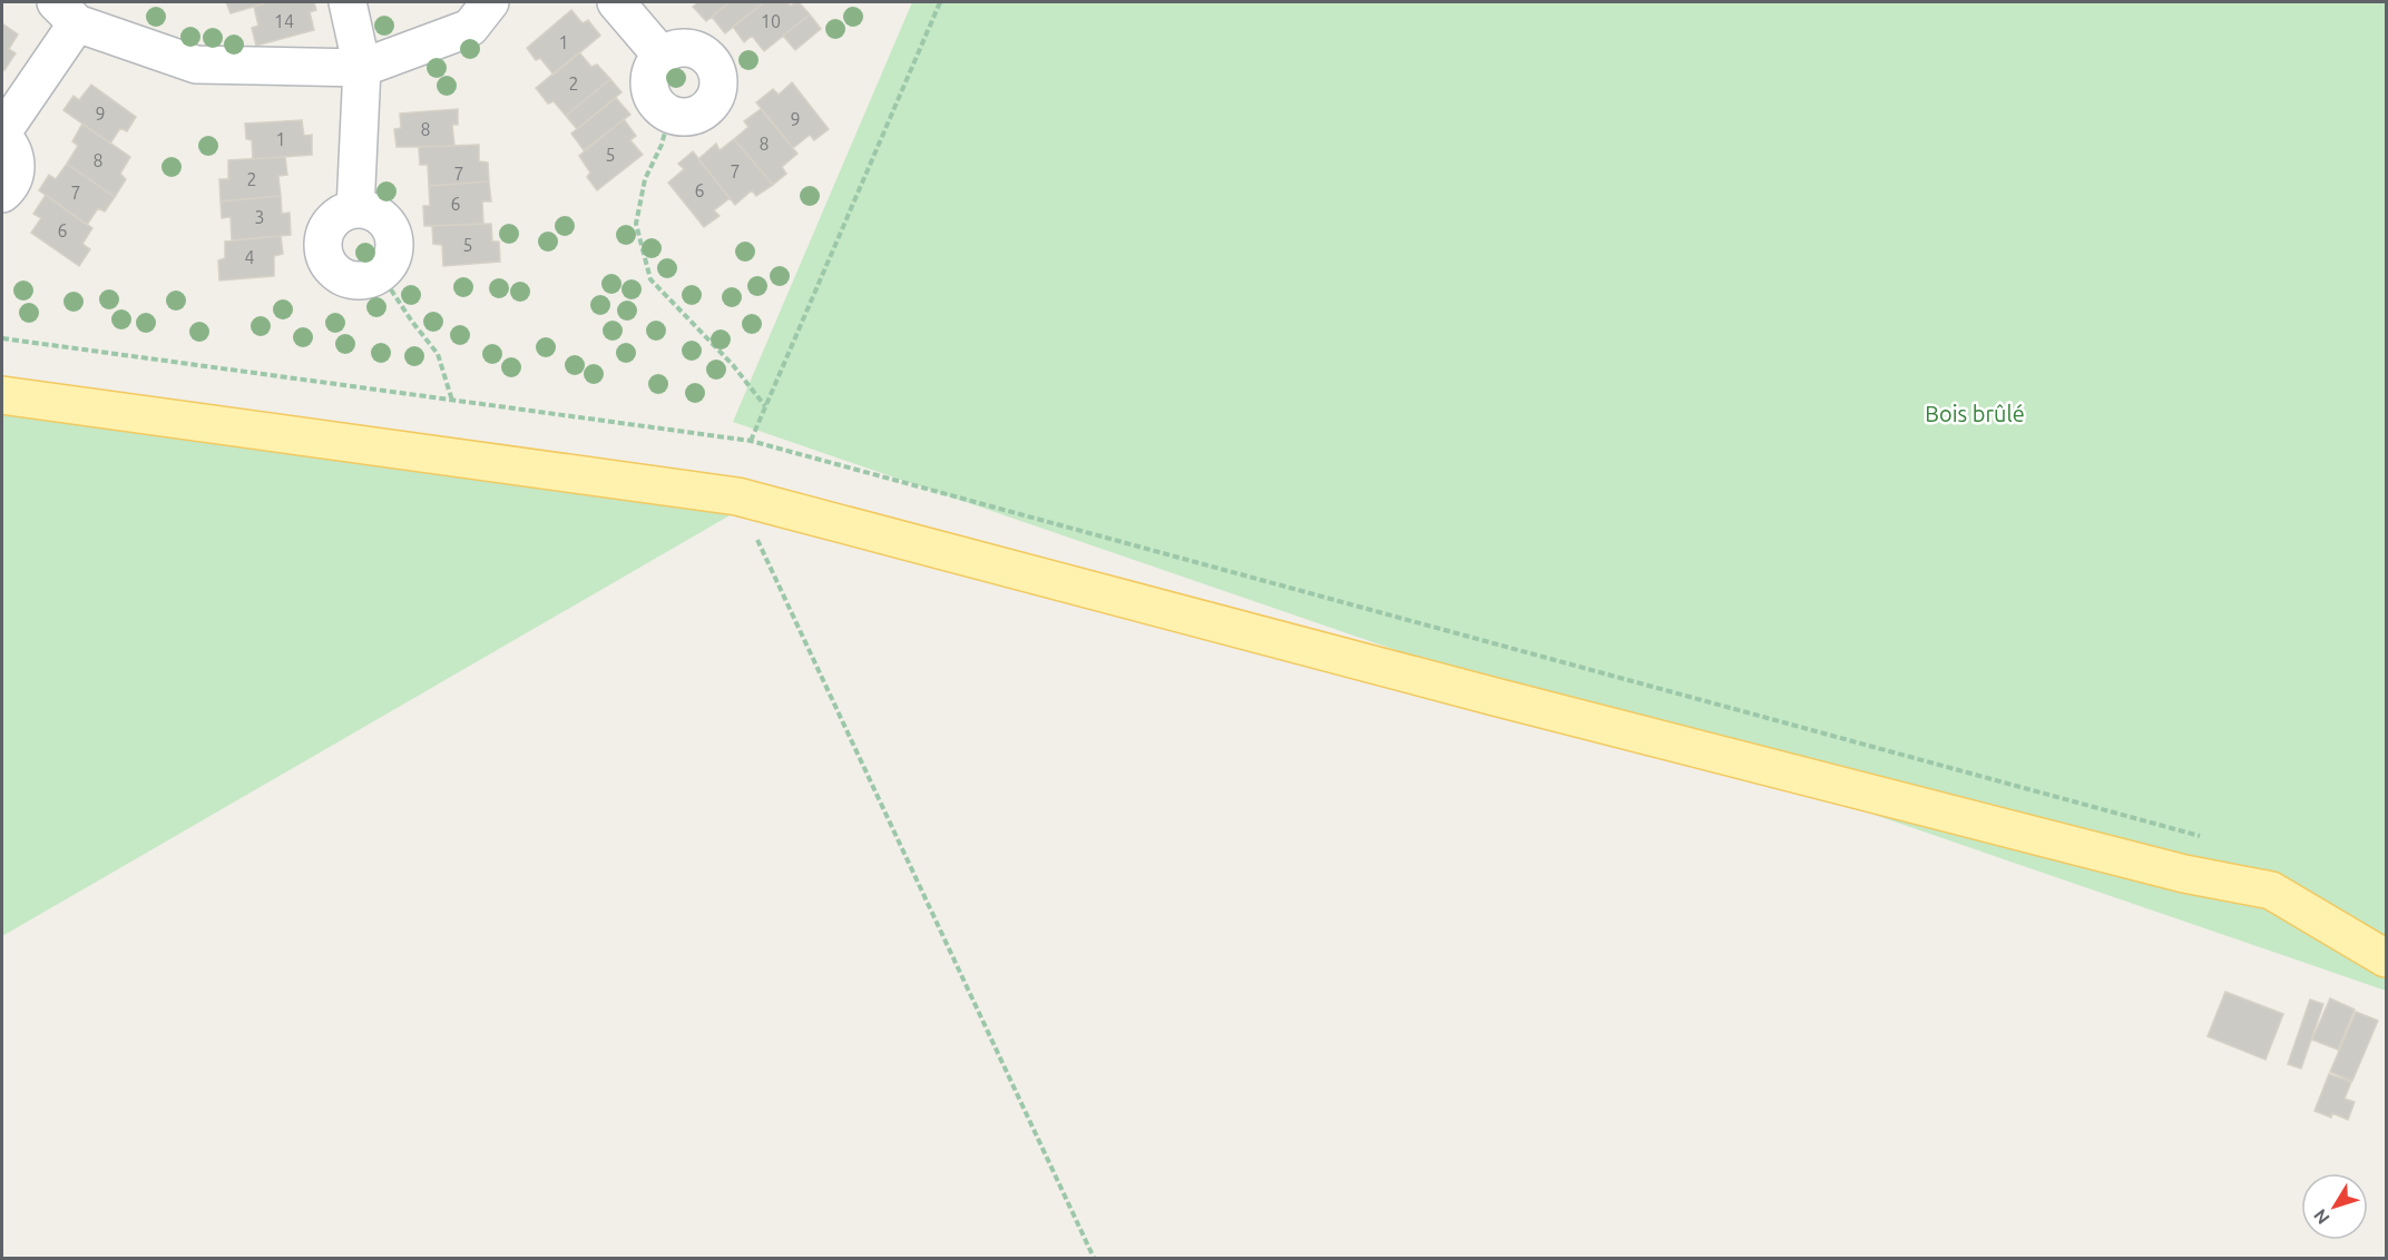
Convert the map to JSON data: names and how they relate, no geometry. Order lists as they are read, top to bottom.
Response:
{
  "parks": ["Bois brûlé"],
  "house_numbers": [
    "14",
    "10",
    "1",
    "2",
    "9",
    "9",
    "8",
    "1",
    "8",
    "5",
    "8",
    "7",
    "7",
    "2",
    "6",
    "7",
    "6",
    "3",
    "6",
    "5",
    "4"
  ],
  "north": "bottom left"
}
